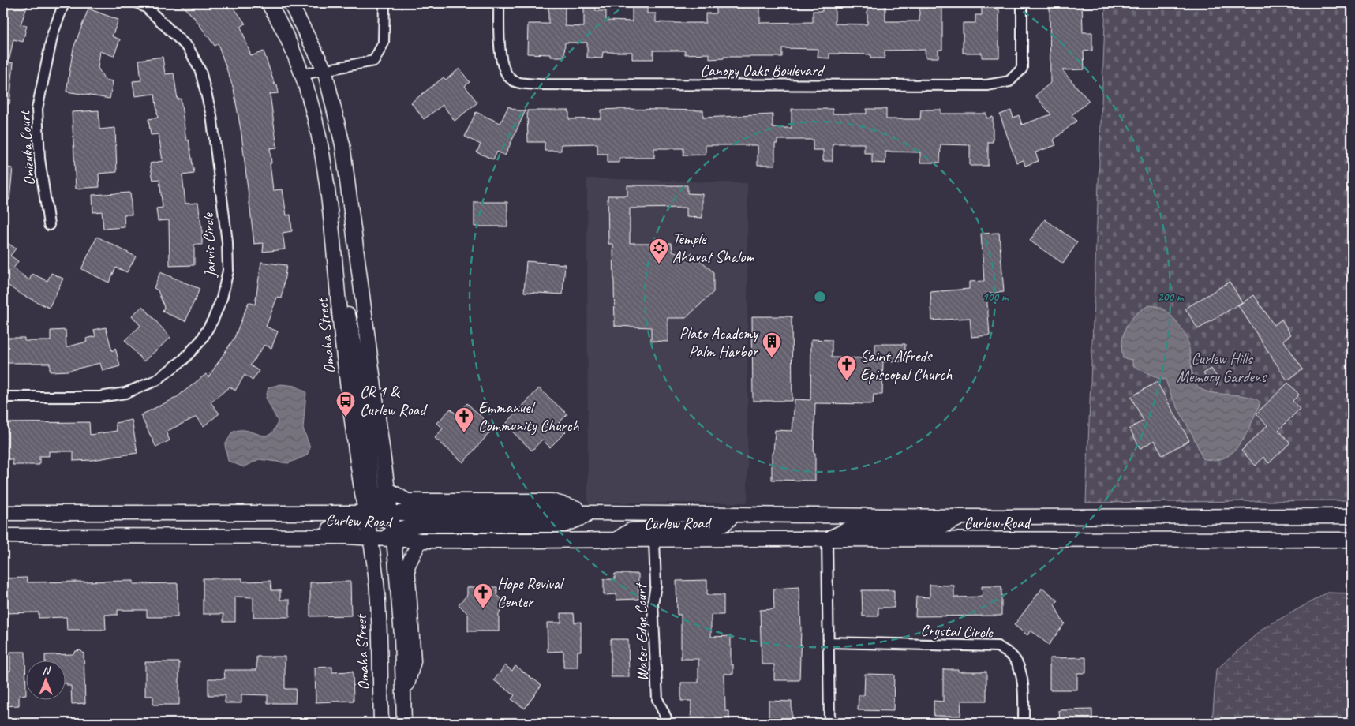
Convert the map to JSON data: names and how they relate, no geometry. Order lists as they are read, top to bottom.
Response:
{
  "streets": {
    "main road": ["Omaha Street", "Curlew Road"],
    "street": [
      "Canopy Oaks Boulevard",
      "Onizuka Court",
      "Jarvis Circle",
      "Crystal Circle",
      "Water Edge Court"
    ]
  },
  "crossings": [
    ["Omaha Street", "Curlew Road"],
    ["Curlew Road", "Water Edge Court"]
  ],
  "parks": ["Curlew Hills Memory Gardens"],
  "places": {
    "synagogue": ["Temple Ahavat Shalom"],
    "building": ["Plato Academy Palm Harbor"],
    "church": ["Saint Alfreds Episcopal Church", "Emmanuel Community Church", "Hope Revival Center"],
    "bus stop": ["CR 1 & Curlew Road"]
  },
  "north": "top",
  "rings": ["100 m", "200 m"]
}
